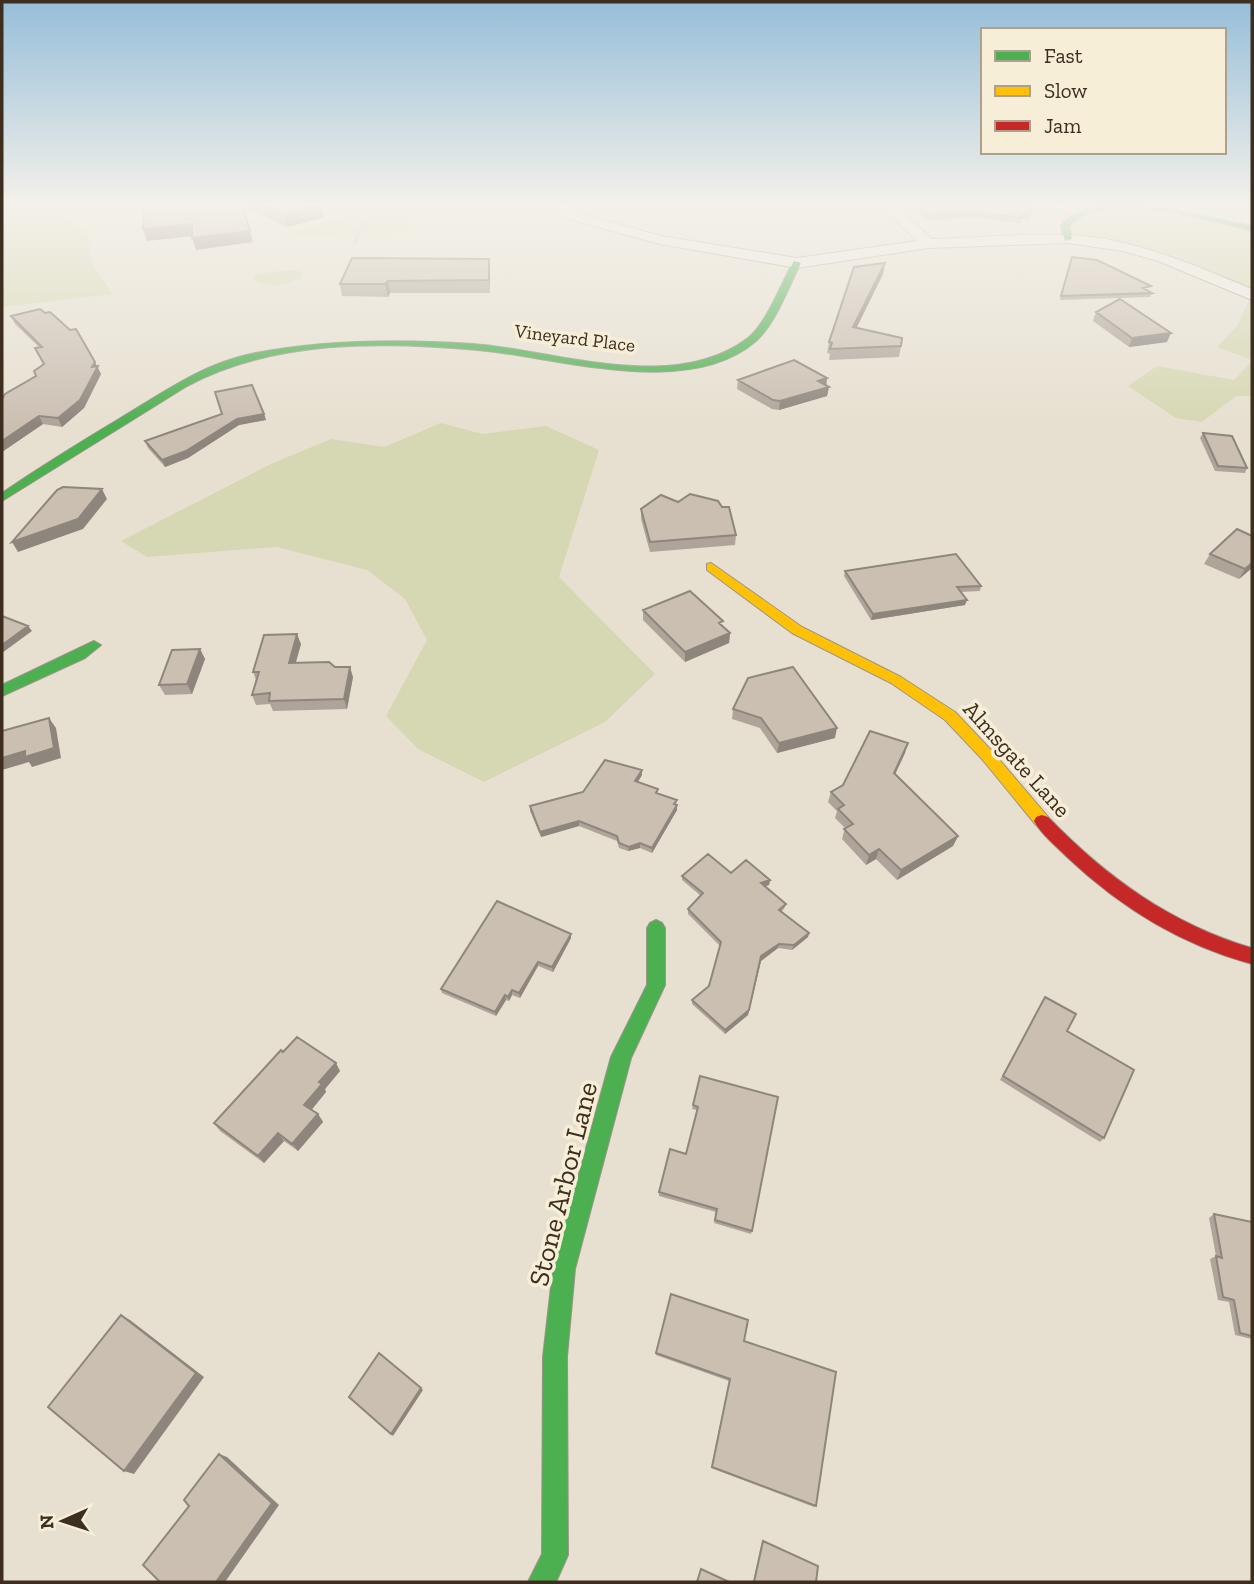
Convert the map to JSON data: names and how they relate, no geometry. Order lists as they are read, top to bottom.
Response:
{
  "streets": {
    "street": ["Vineyard Place", "Almsgate Lane", "Stone Arbor Lane"]
  },
  "legend": ["Fast", "Slow", "Jam"],
  "north": "left"
}
